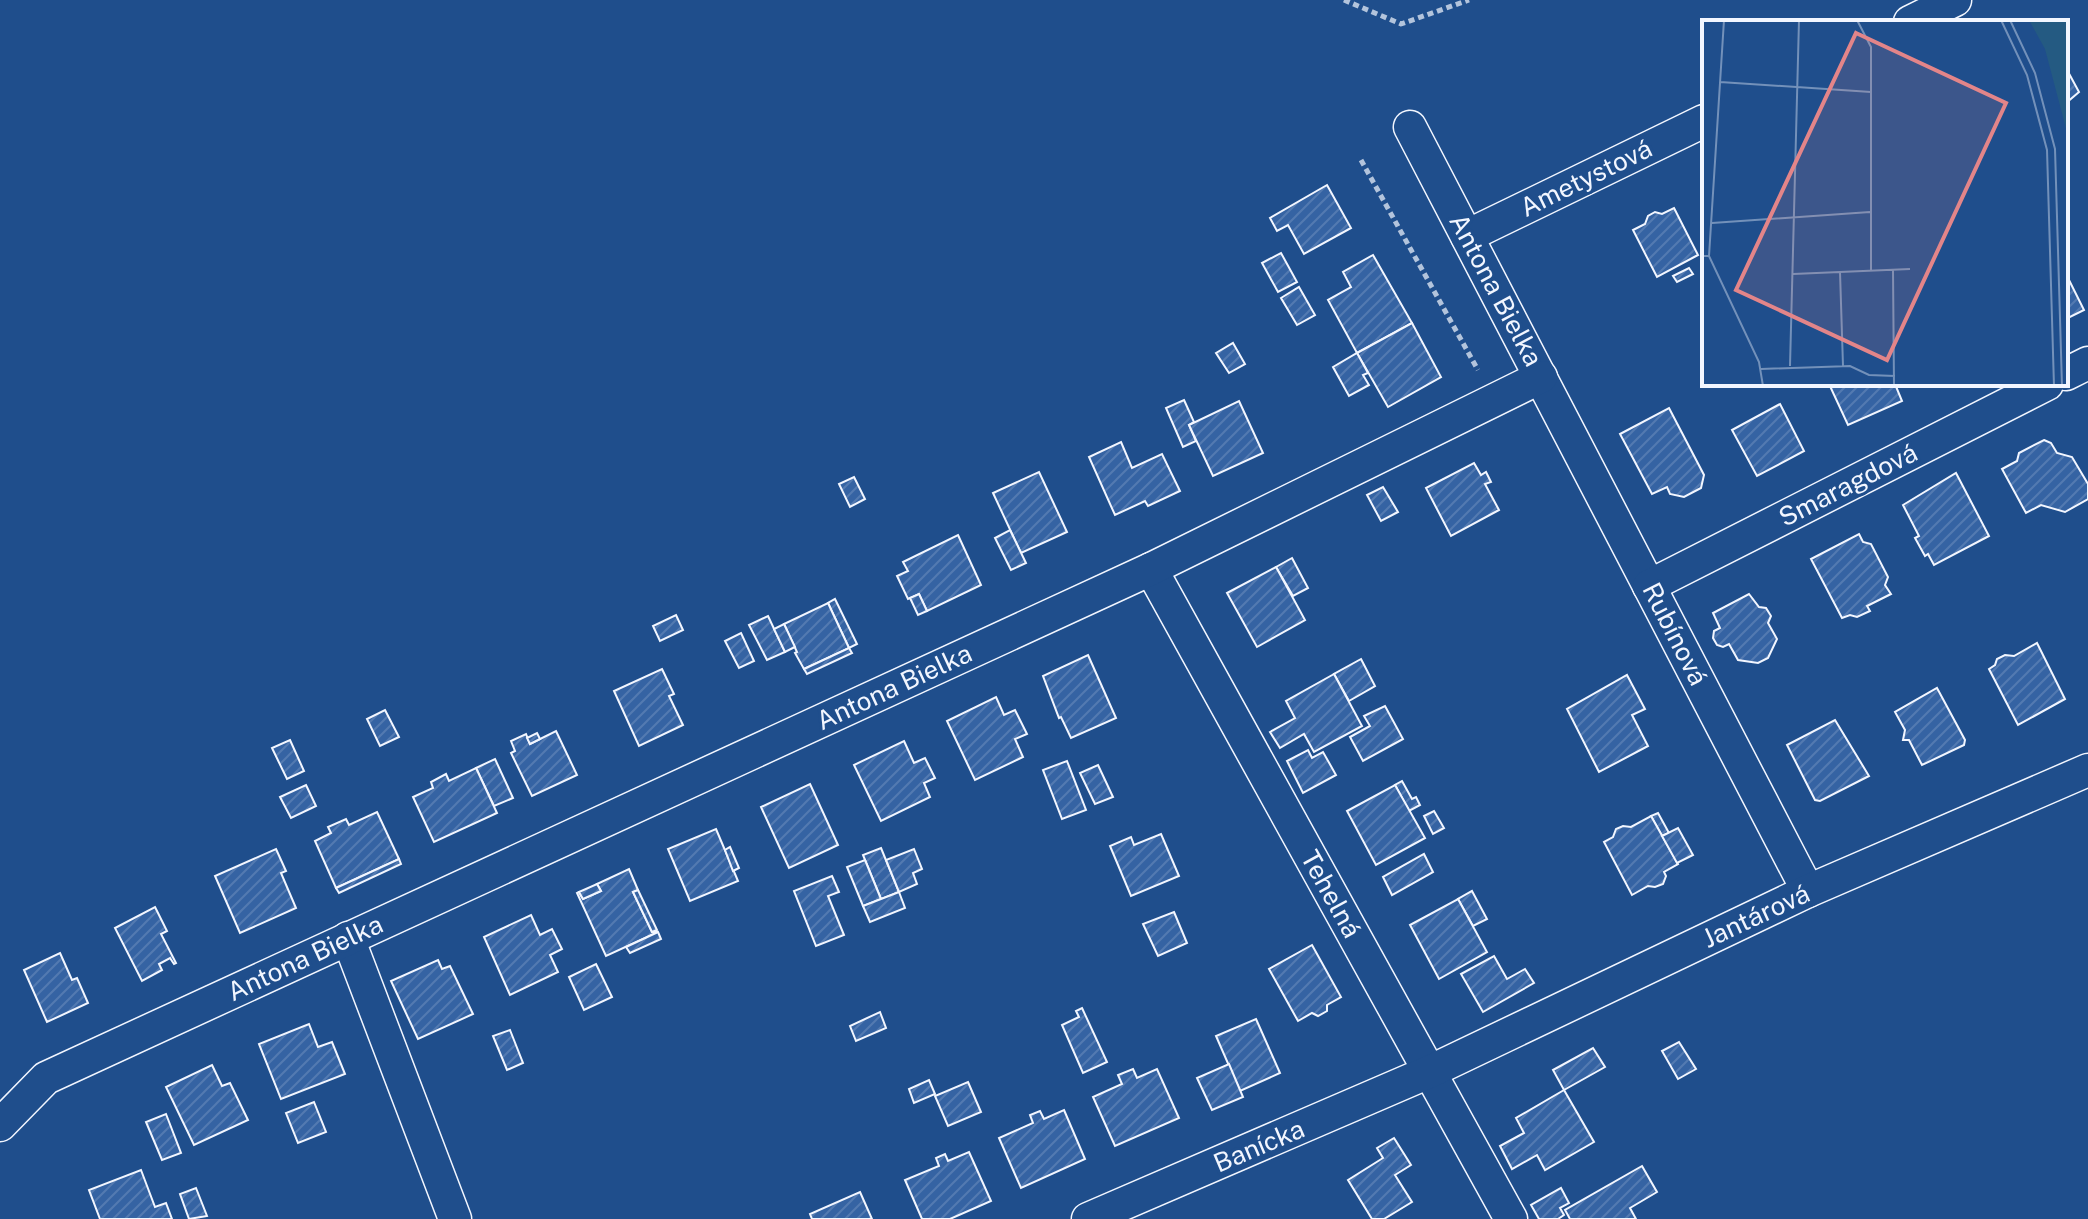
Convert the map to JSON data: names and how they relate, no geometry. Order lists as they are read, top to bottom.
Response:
{
  "streets": {
    "street": [
      "Ametystová",
      "Antona Bielka",
      "Smaragdová",
      "Rubínová",
      "Tehelná",
      "Jantárová",
      "Banícka"
    ]
  },
  "crossings": [
    ["Ametystová", "Antona Bielka"],
    ["Antona Bielka", "Rubínová"],
    ["Antona Bielka", "Tehelná"],
    ["Smaragdová", "Rubínová"],
    ["Rubínová", "Jantárová"],
    ["Tehelná", "Jantárová"],
    ["Tehelná", "Banícka"],
    ["Jantárová", "Banícka"]
  ]
}
